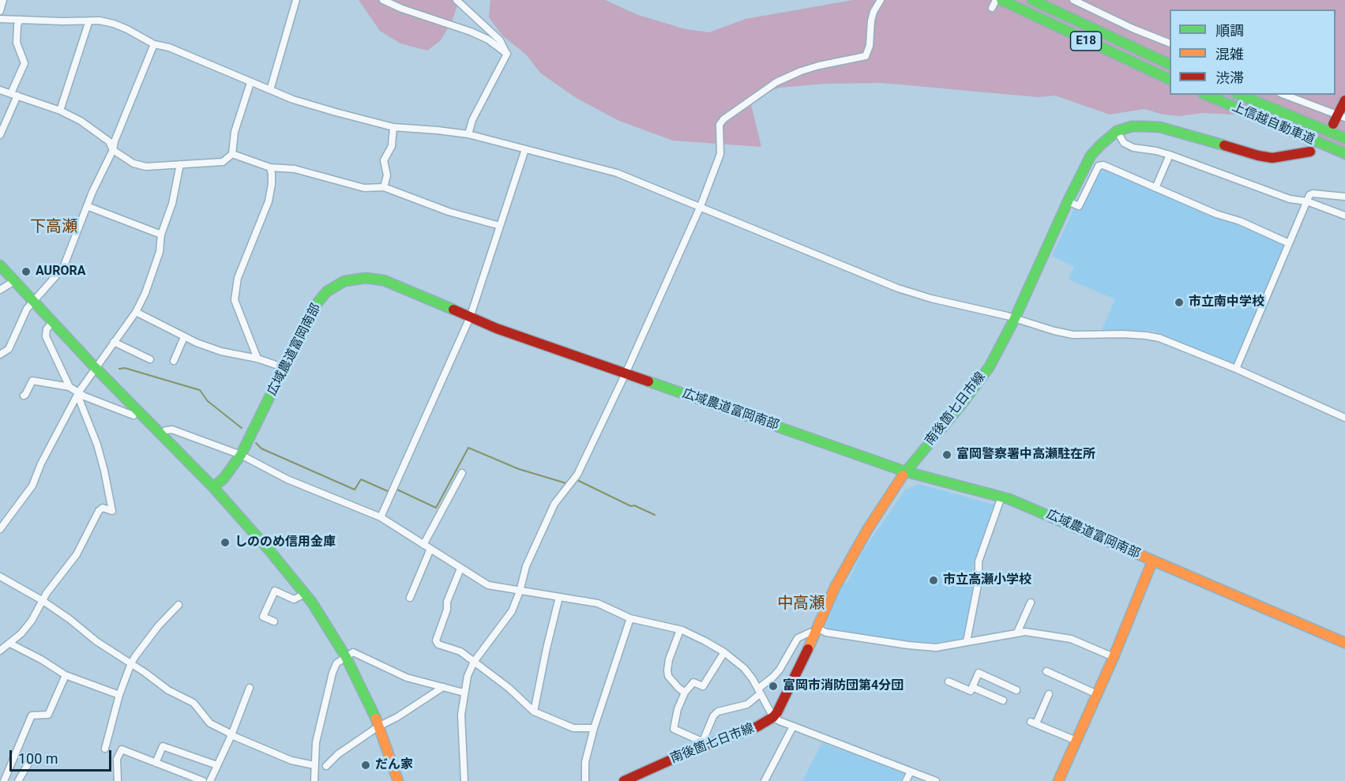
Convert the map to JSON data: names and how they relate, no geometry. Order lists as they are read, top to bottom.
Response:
{
  "streets": {
    "main road": [
      "E18",
      "上信越自動車道",
      "広域農道富岡南部",
      "南後箇七日市線"
    ]
  },
  "crossings": [
    ["広域農道富岡南部", "南後箇七日市線"]
  ],
  "districts": ["下高瀬", "中高瀬"],
  "places": [
    "AURORA",
    "市立南中学校",
    "富岡警察署中高瀬駐在所",
    "しののめ信用金庫",
    "市立高瀬小学校",
    "富岡市消防団第4分団",
    "だん家"
  ],
  "legend": ["順調", "混雑", "渋滞"],
  "scale_bar": "100 m"
}
